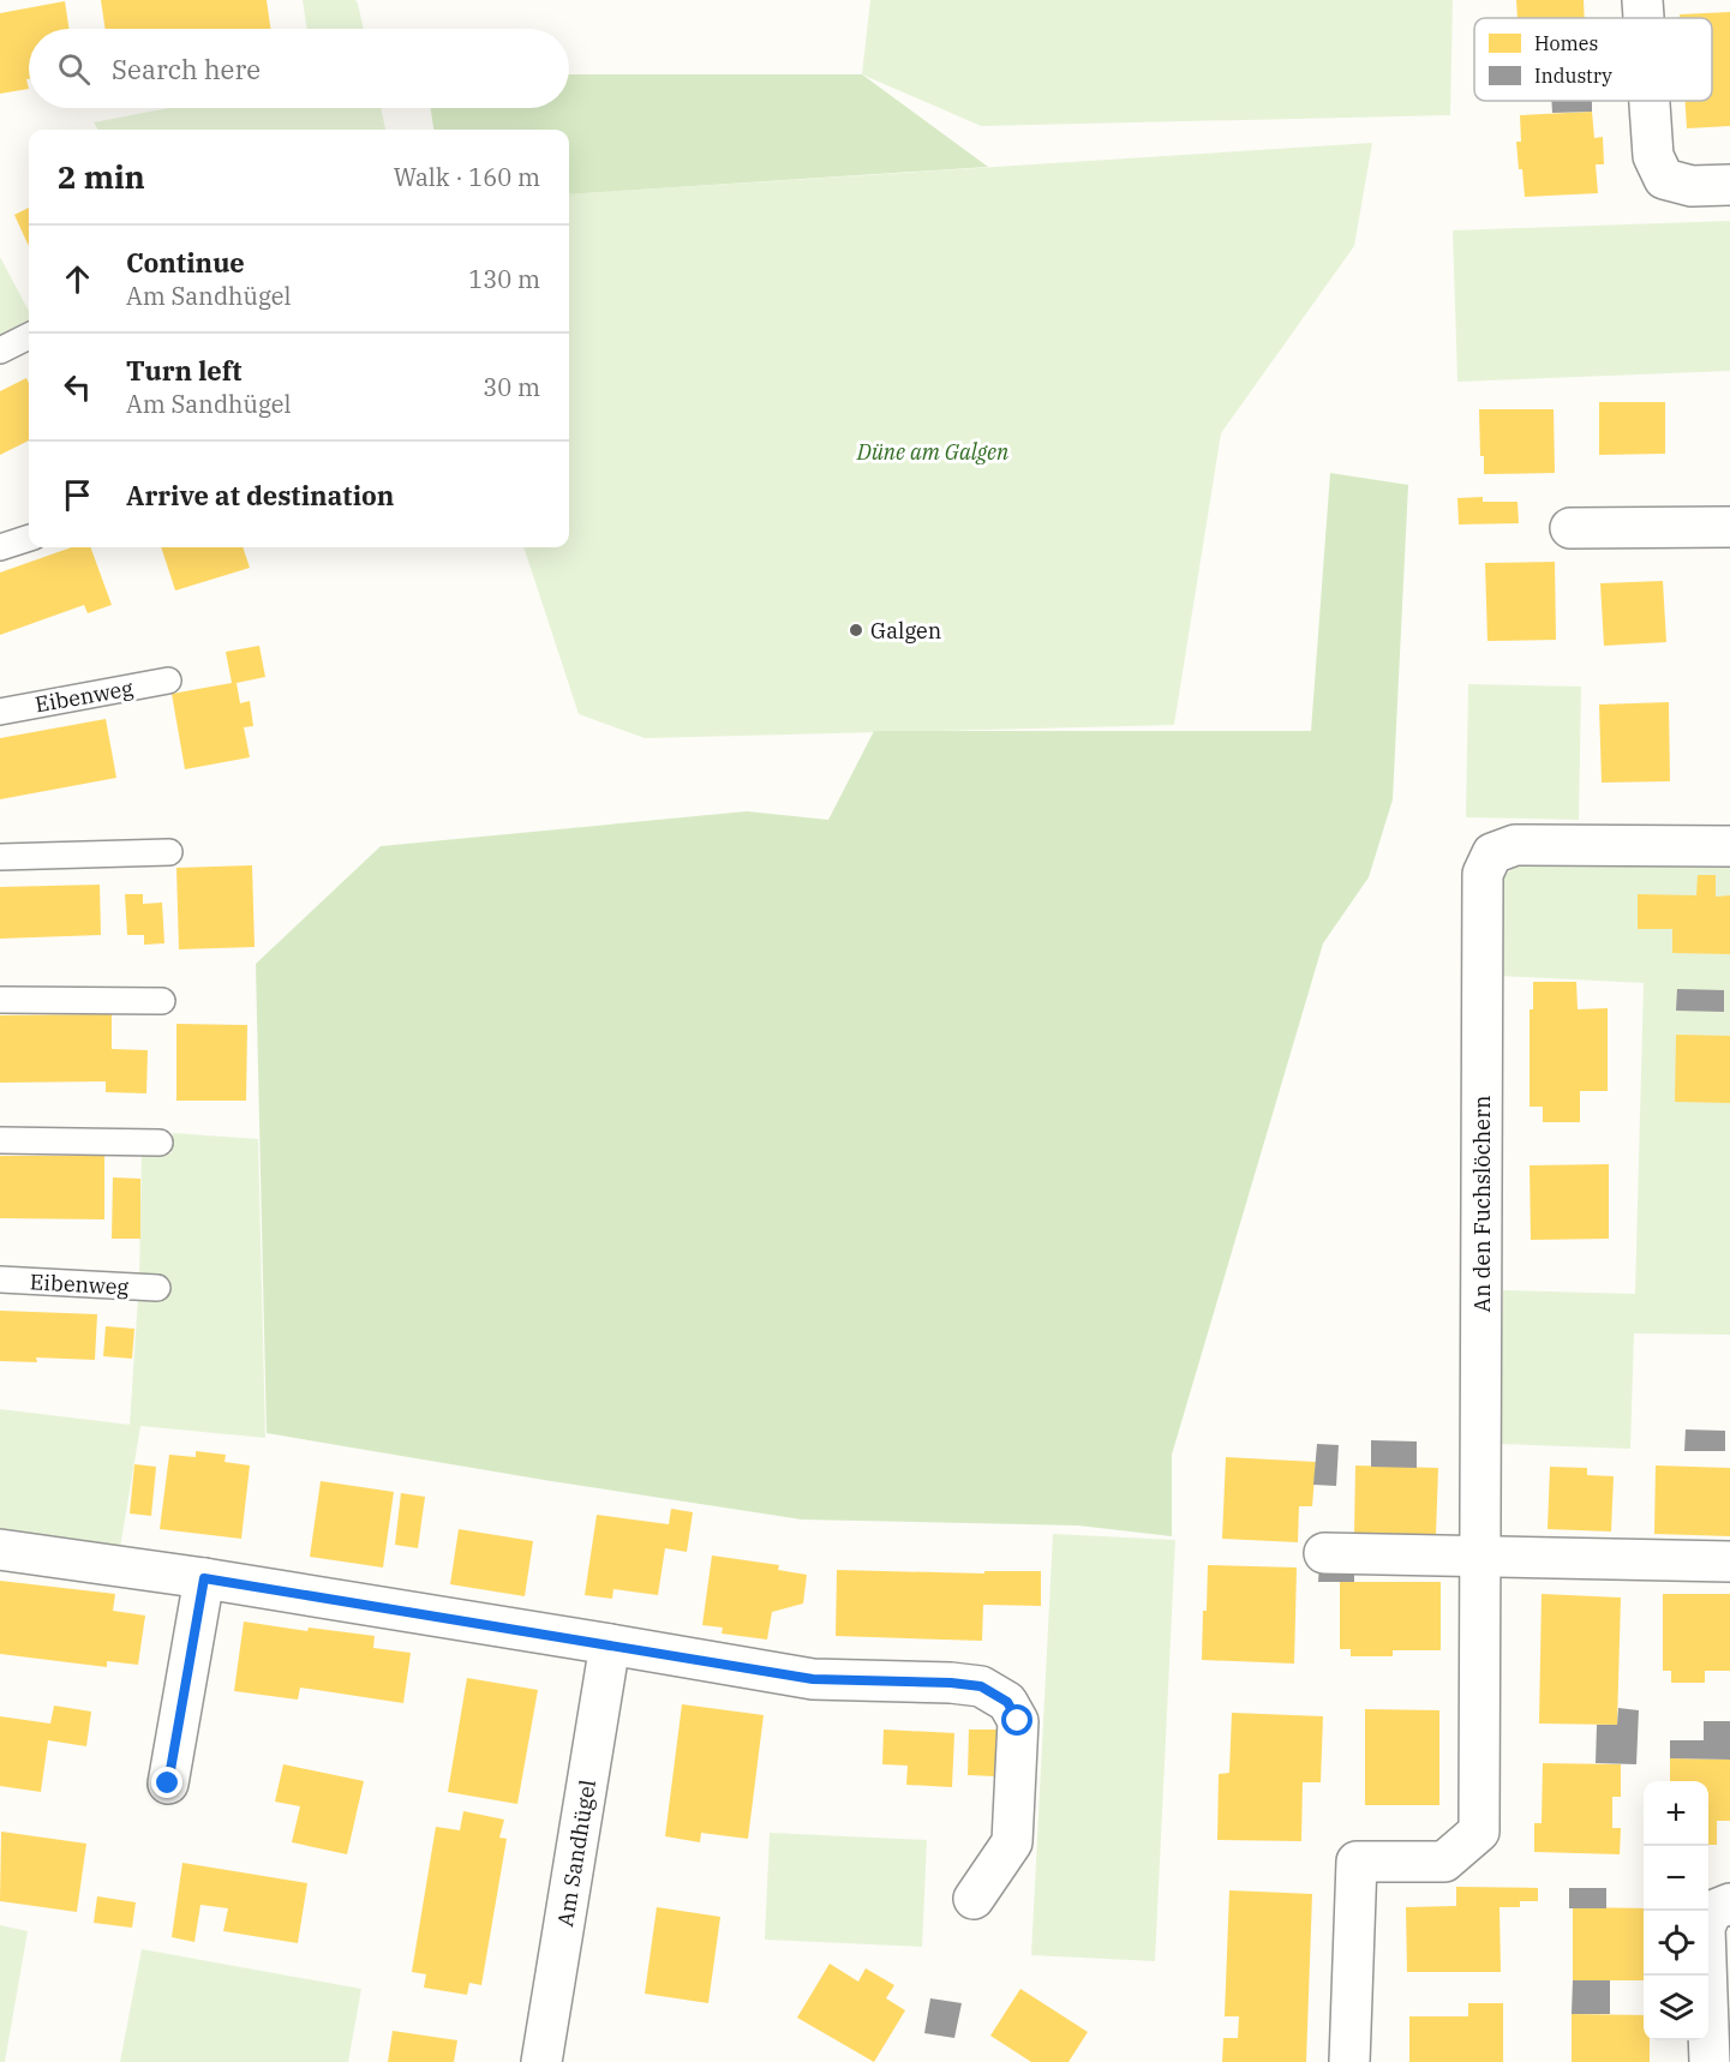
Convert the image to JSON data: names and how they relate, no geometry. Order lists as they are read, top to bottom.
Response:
{
  "streets": {
    "street": ["An den Fuchslöchern", "Am Sandhügel"],
    "lane": ["Eibenweg"]
  },
  "parks": ["Düne am Galgen"],
  "places": ["Galgen"],
  "legend": ["Homes", "Industry"],
  "page": {
    "search": "Search here",
    "heading": ["2 min", "Walk · 160 m"],
    "list": [
      ["Continue", "Am Sandhügel", "130 m"],
      ["Turn left", "Am Sandhügel", "30 m"],
      "Arrive at destination"
    ],
    "map_buttons": ["+", "−"]
  }
}
